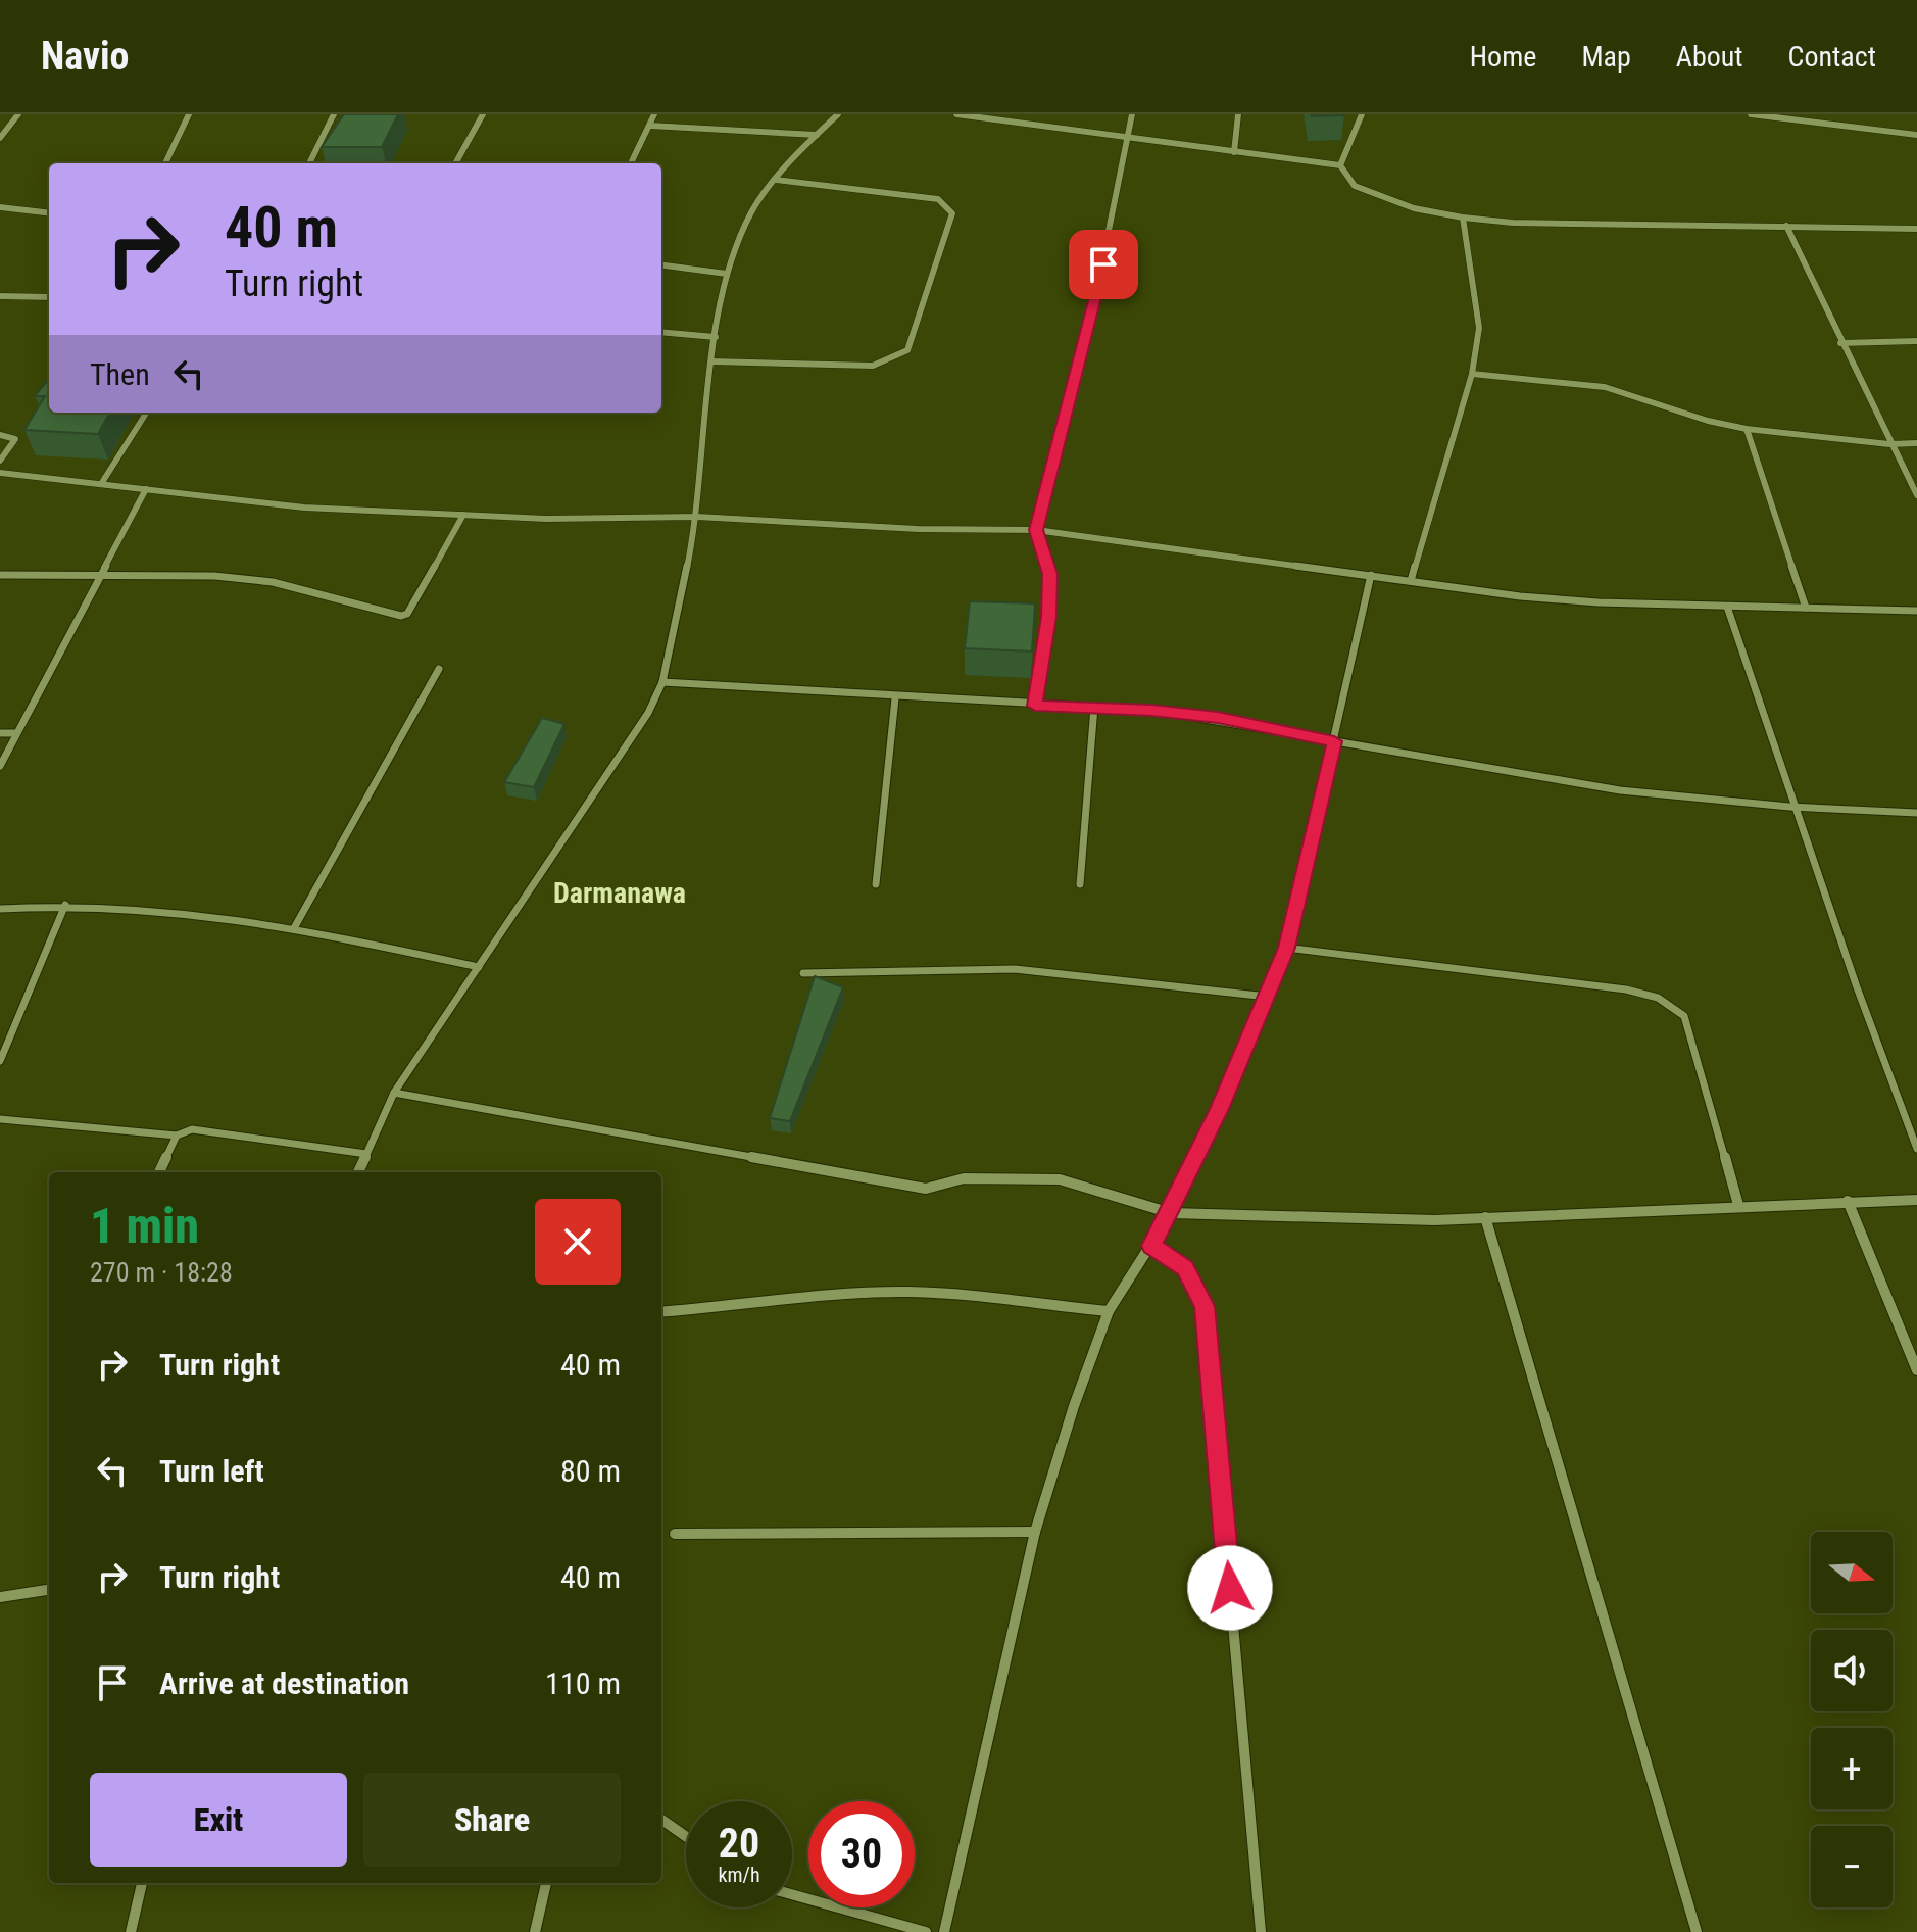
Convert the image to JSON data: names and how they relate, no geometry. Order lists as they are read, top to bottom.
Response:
{
  "districts": ["Darmanawa"],
  "north": "right",
  "page": {
    "header": "Navio",
    "nav": [
      "Home",
      "Map",
      "About",
      "Contact"
    ],
    "turn": ["40 m", "Turn right"],
    "then": "Then",
    "heading": ["1 min", "270 m · 18:28"],
    "list": [
      {
        "name": "Turn right",
        "value": "40 m"
      },
      {
        "name": "Turn left",
        "value": "80 m"
      },
      {
        "name": "Turn right",
        "value": "40 m"
      },
      {
        "name": "Arrive at destination",
        "value": "110 m"
      }
    ],
    "map_buttons": ["+", "−"],
    "buttons": ["Exit", "Share"],
    "speed": "20 km/h",
    "limit": "30"
  }
}
